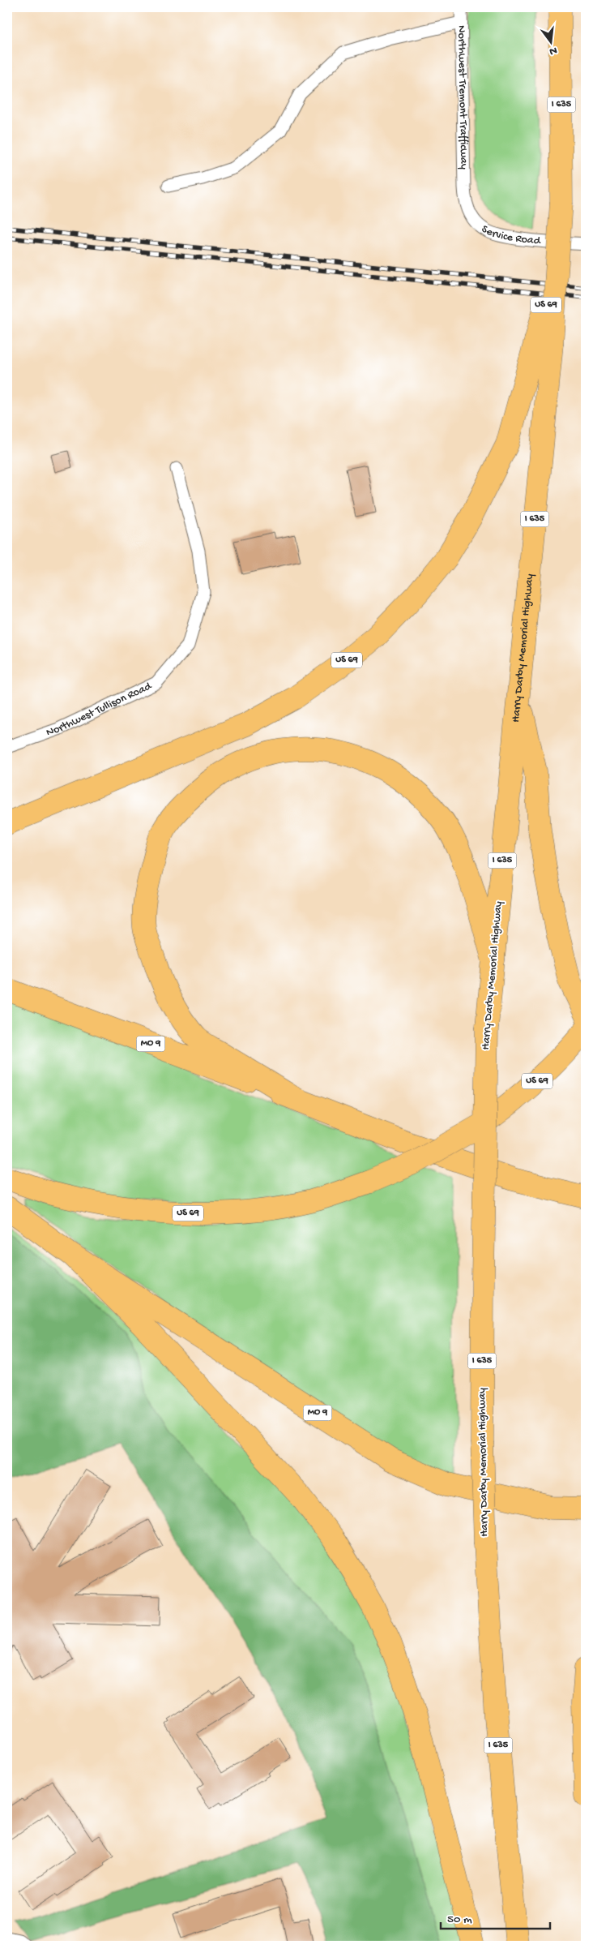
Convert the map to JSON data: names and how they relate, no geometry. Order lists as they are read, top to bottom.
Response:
{
  "streets": {
    "highway": [
      "I 635",
      "US 69",
      "Harry Darby Memorial Highway",
      "MO 9"
    ],
    "street": ["Northwest Tremont Trafficway", "Service Road", "Northwest Tullison Road"]
  },
  "crossings": [
    ["Northwest Tremont Trafficway", "Service Road"],
    ["US 69", "Harry Darby Memorial Highway"]
  ],
  "scale_bar": "50 m",
  "north": "bottom"
}
